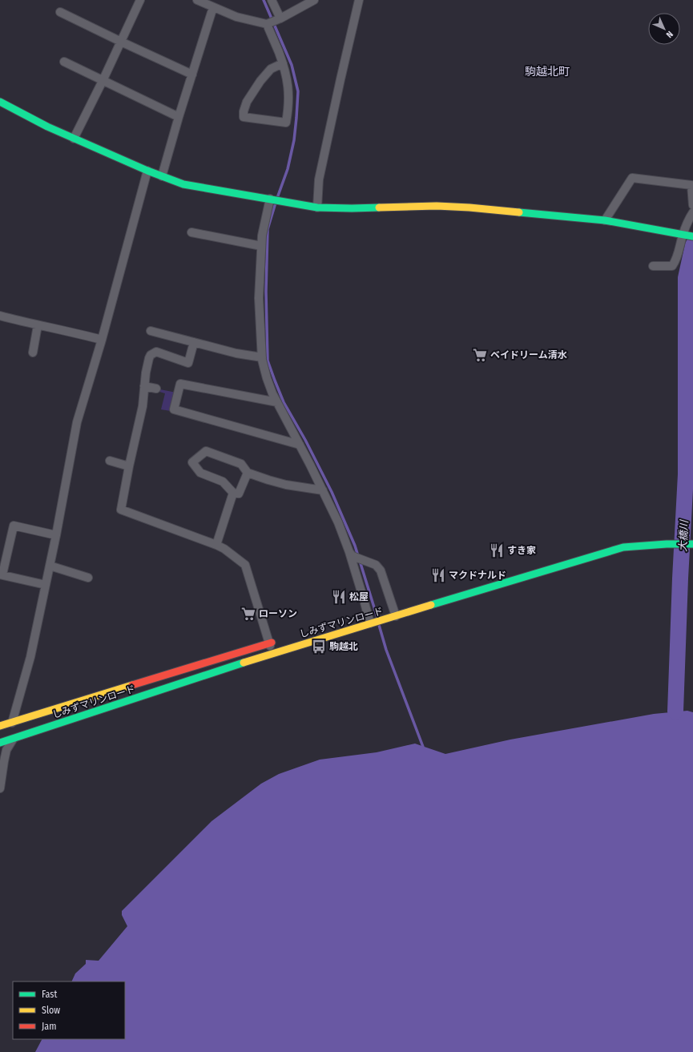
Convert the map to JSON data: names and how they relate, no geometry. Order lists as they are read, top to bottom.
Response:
{
  "streets": {
    "main road": ["しみずマリンロード"]
  },
  "districts": ["駒越北町"],
  "water": ["大橋川"],
  "places": {
    "supermarket": ["ベイドリーム清水", "ローソン"],
    "restaurant": ["すき家", "マクドナルド", "松屋"],
    "bus stop": ["駒越北"]
  },
  "legend": ["Fast", "Slow", "Jam"],
  "north": "bottom right"
}
